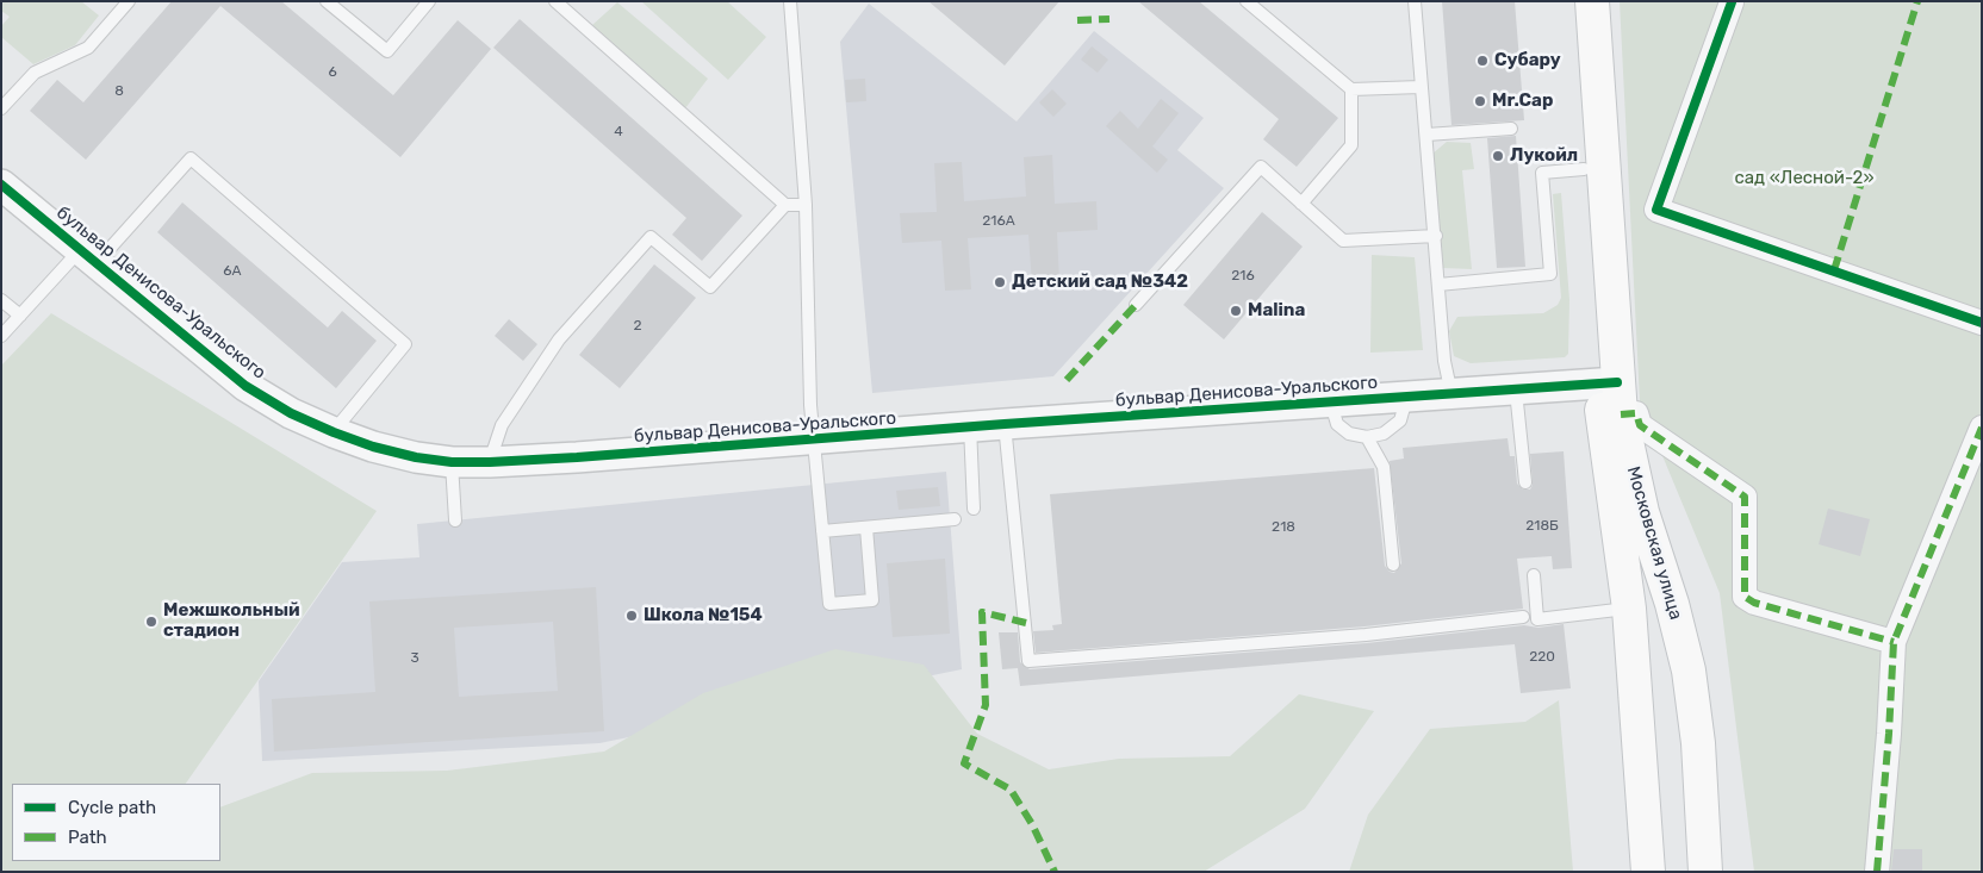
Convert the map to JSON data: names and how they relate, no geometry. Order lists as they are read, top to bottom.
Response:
{
  "streets": {
    "main road": ["Московская улица"],
    "street": ["бульвар Денисова-Уральского"]
  },
  "crossings": [
    ["бульвар Денисова-Уральского", "Московская улица"]
  ],
  "parks": ["сад «Лесной-2»"],
  "places": [
    "Субару",
    "Mr.Cap",
    "Лукойл",
    "Детский сад №342",
    "Malina",
    "Школа №154",
    "Межшкольный стадион"
  ],
  "house_numbers": [
    "6",
    "8",
    "4",
    "216А",
    "6А",
    "216",
    "2",
    "218Б",
    "218",
    "220",
    "3"
  ],
  "legend": ["Cycle path", "Path"]
}
